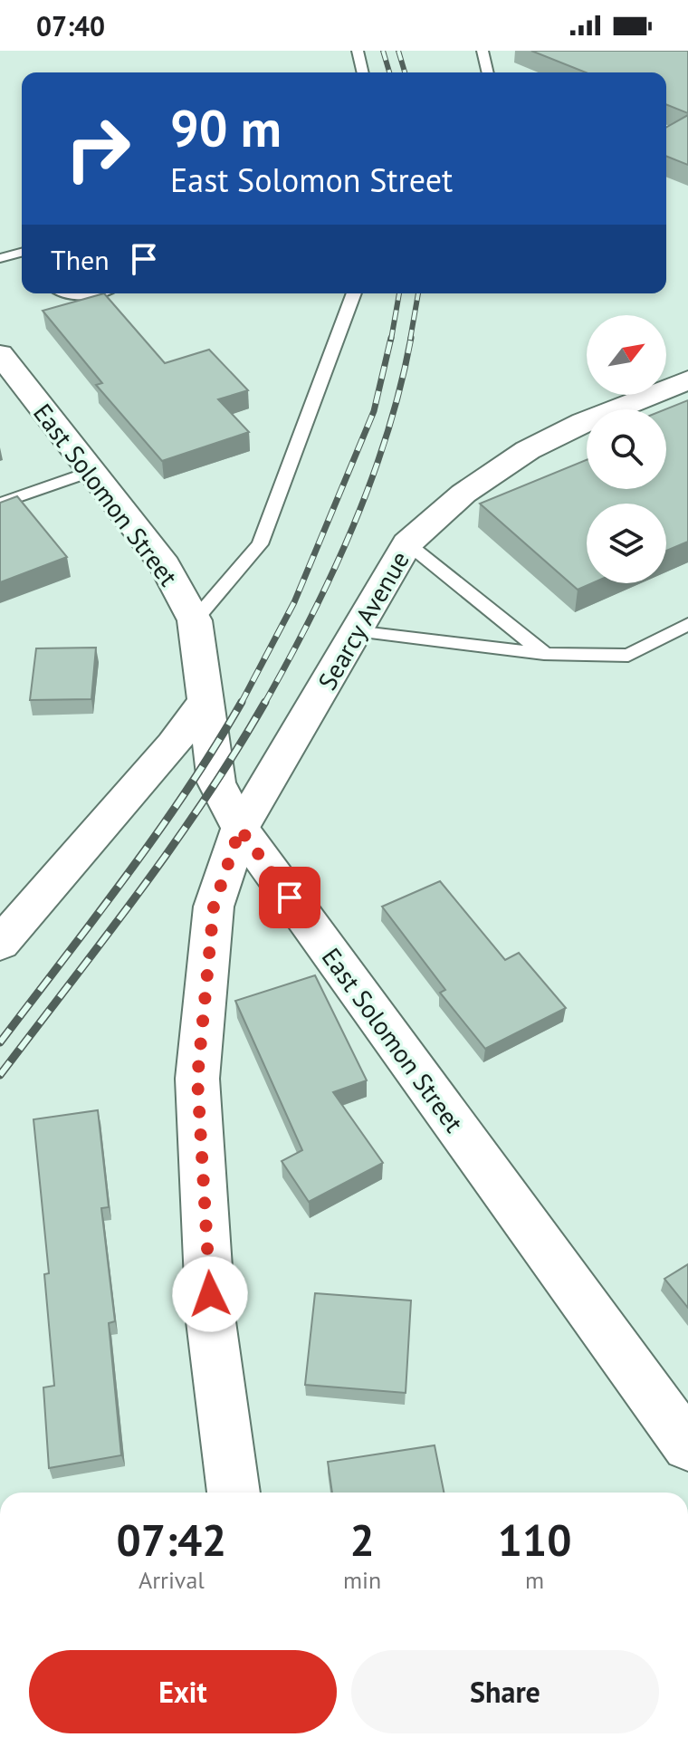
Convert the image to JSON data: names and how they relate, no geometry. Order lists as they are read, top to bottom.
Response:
{
  "streets": {
    "street": ["East Solomon Street", "Searcy Avenue"]
  },
  "crossings": [
    ["East Solomon Street", "Searcy Avenue"]
  ],
  "north": "top right",
  "page": {
    "status": "07:40",
    "turn": ["90 m", "East Solomon Street"],
    "then": "Then",
    "eta": [
      "07:42",
      "Arrival",
      "2",
      "min",
      "110",
      "m"
    ],
    "buttons": ["Exit", "Share"]
  }
}
